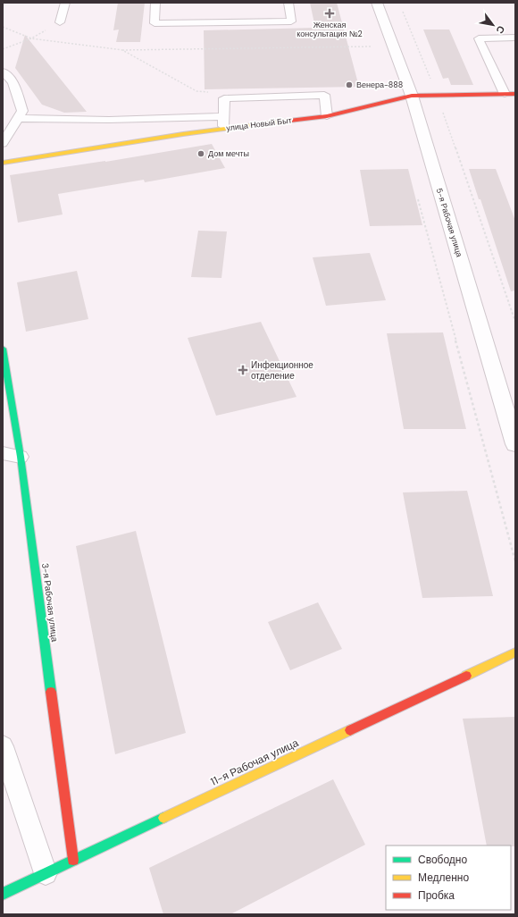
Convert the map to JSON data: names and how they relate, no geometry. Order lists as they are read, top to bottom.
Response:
{
  "streets": {
    "street": [
      "улица Новый Быт",
      "5-я Рабочая улица",
      "3-я Рабочая улица",
      "11-я Рабочая улица"
    ]
  },
  "crossings": [
    ["улица Новый Быт", "5-я Рабочая улица"],
    ["3-я Рабочая улица", "11-я Рабочая улица"]
  ],
  "places": {
    "health": ["Женская консультация №2", "Инфекционное отделение"],
    "other": ["Венера-888", "Дом мечты"]
  },
  "legend": ["Свободно", "Медленно", "Пробка"],
  "north": "bottom right"
}
